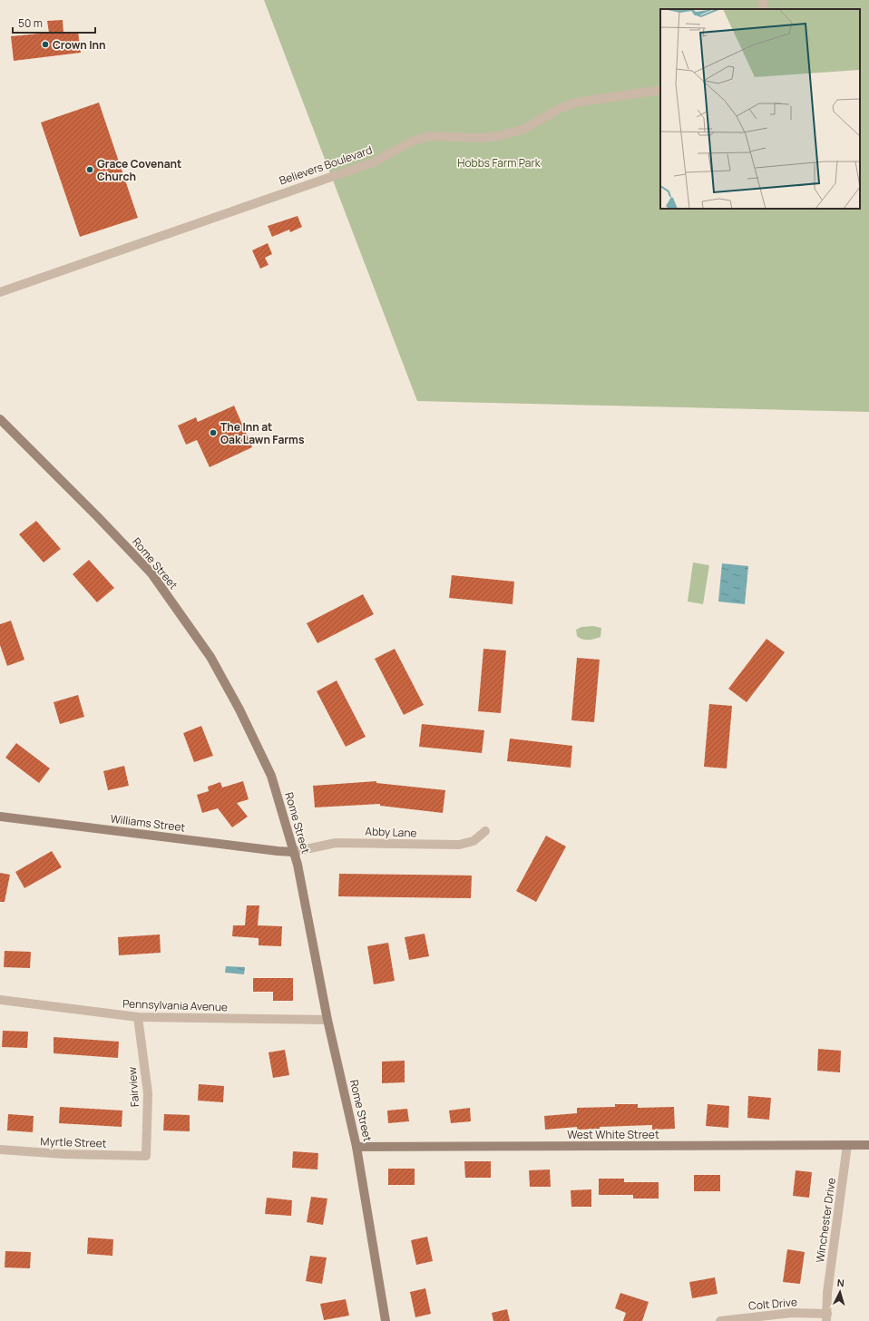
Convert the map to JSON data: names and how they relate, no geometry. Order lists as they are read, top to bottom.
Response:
{
  "streets": {
    "street": [
      "Believers Boulevard",
      "Rome Street",
      "Williams Street",
      "Abby Lane",
      "Pennsylvania Avenue",
      "Fairview",
      "West White Street",
      "Myrtle Street",
      "Winchester Drive",
      "Colt Drive"
    ]
  },
  "crossings": [
    ["Rome Street", "Williams Street"],
    ["Rome Street", "Abby Lane"],
    ["Rome Street", "Pennsylvania Avenue"],
    ["Rome Street", "West White Street"],
    ["Williams Street", "Abby Lane"],
    ["Pennsylvania Avenue", "Fairview"],
    ["Fairview", "Myrtle Street"],
    ["West White Street", "Winchester Drive"],
    ["Winchester Drive", "Colt Drive"]
  ],
  "parks": ["Hobbs Farm Park"],
  "places": ["Crown Inn", "Grace Covenant Church", "The Inn at Oak Lawn Farms"],
  "scale_bar": "50 m",
  "north": "top"
}
